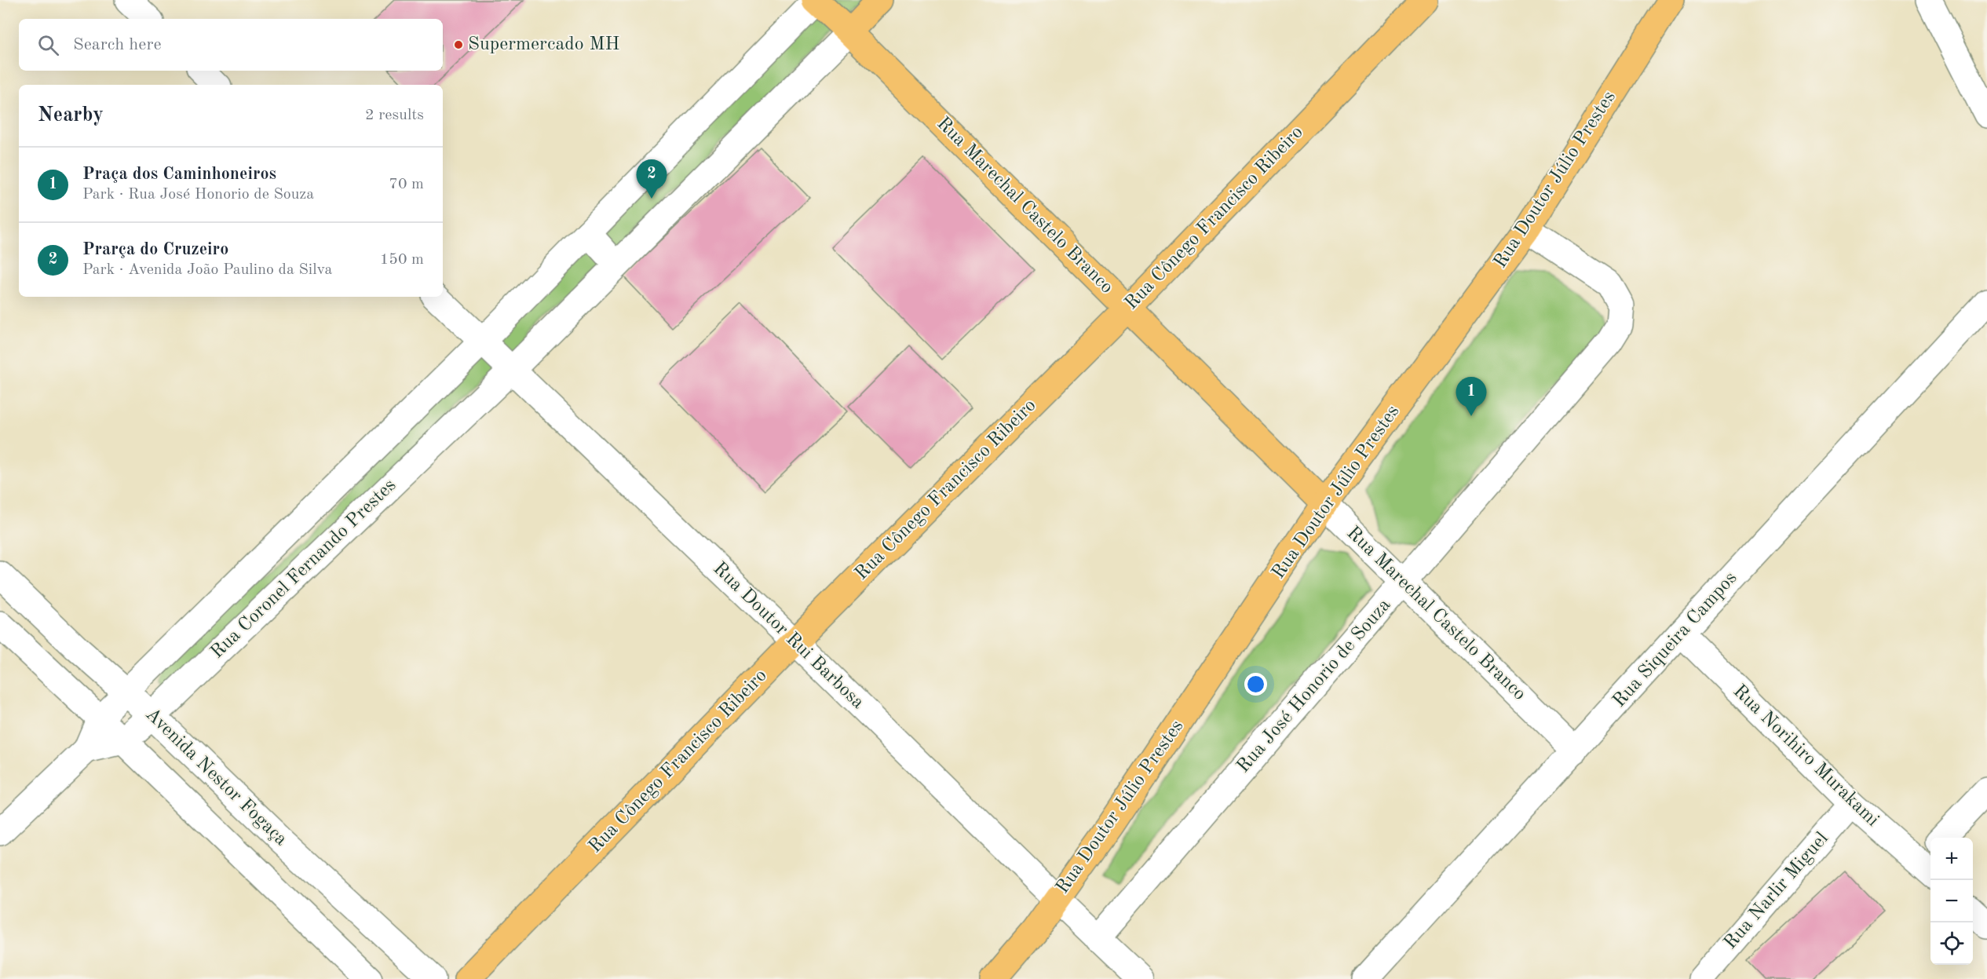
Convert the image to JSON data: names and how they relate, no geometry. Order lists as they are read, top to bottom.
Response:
{
  "streets": {
    "main road": ["Rua Doutor Júlio Prestes", "Rua Marechal Castelo Branco", "Rua Cônego Francisco Ribeiro"],
    "street": [
      "Rua Coronel Fernando Prestes",
      "Rua Doutor Rui Barbosa",
      "Rua Siqueira Campos",
      "Rua José Honorio de Souza",
      "Rua Norihiro Murakami",
      "Avenida Nestor Fogaça",
      "Rua Narlir Miguel"
    ]
  },
  "crossings": [
    ["Rua Doutor Júlio Prestes", "Rua Marechal Castelo Branco"],
    ["Rua Doutor Júlio Prestes", "Rua Doutor Rui Barbosa"],
    ["Rua Doutor Júlio Prestes", "Rua José Honorio de Souza"],
    ["Rua Marechal Castelo Branco", "Rua Cônego Francisco Ribeiro"],
    ["Rua Marechal Castelo Branco", "Rua Coronel Fernando Prestes"],
    ["Rua Marechal Castelo Branco", "Rua Siqueira Campos"],
    ["Rua Marechal Castelo Branco", "Rua José Honorio de Souza"],
    ["Rua Cônego Francisco Ribeiro", "Rua Doutor Rui Barbosa"],
    ["Rua Coronel Fernando Prestes", "Rua Doutor Rui Barbosa"],
    ["Rua Coronel Fernando Prestes", "Avenida Nestor Fogaça"],
    ["Rua Doutor Rui Barbosa", "Rua José Honorio de Souza"],
    ["Rua Siqueira Campos", "Rua Norihiro Murakami"],
    ["Rua Norihiro Murakami", "Rua Narlir Miguel"]
  ],
  "places": ["Supermercado MH"],
  "page": {
    "search": "Search here",
    "heading": ["Nearby", "2 results"],
    "list": [
      {
        "mark": "1",
        "name": "Praça dos Caminhoneiros",
        "note": "Park · Rua José Honorio de Souza",
        "value": "70 m"
      },
      {
        "mark": "2",
        "name": "Prarça do Cruzeiro",
        "note": "Park · Avenida João Paulino da Silva",
        "value": "150 m"
      }
    ],
    "pins": ["2", "1"],
    "map_buttons": ["+", "−"]
  }
}
